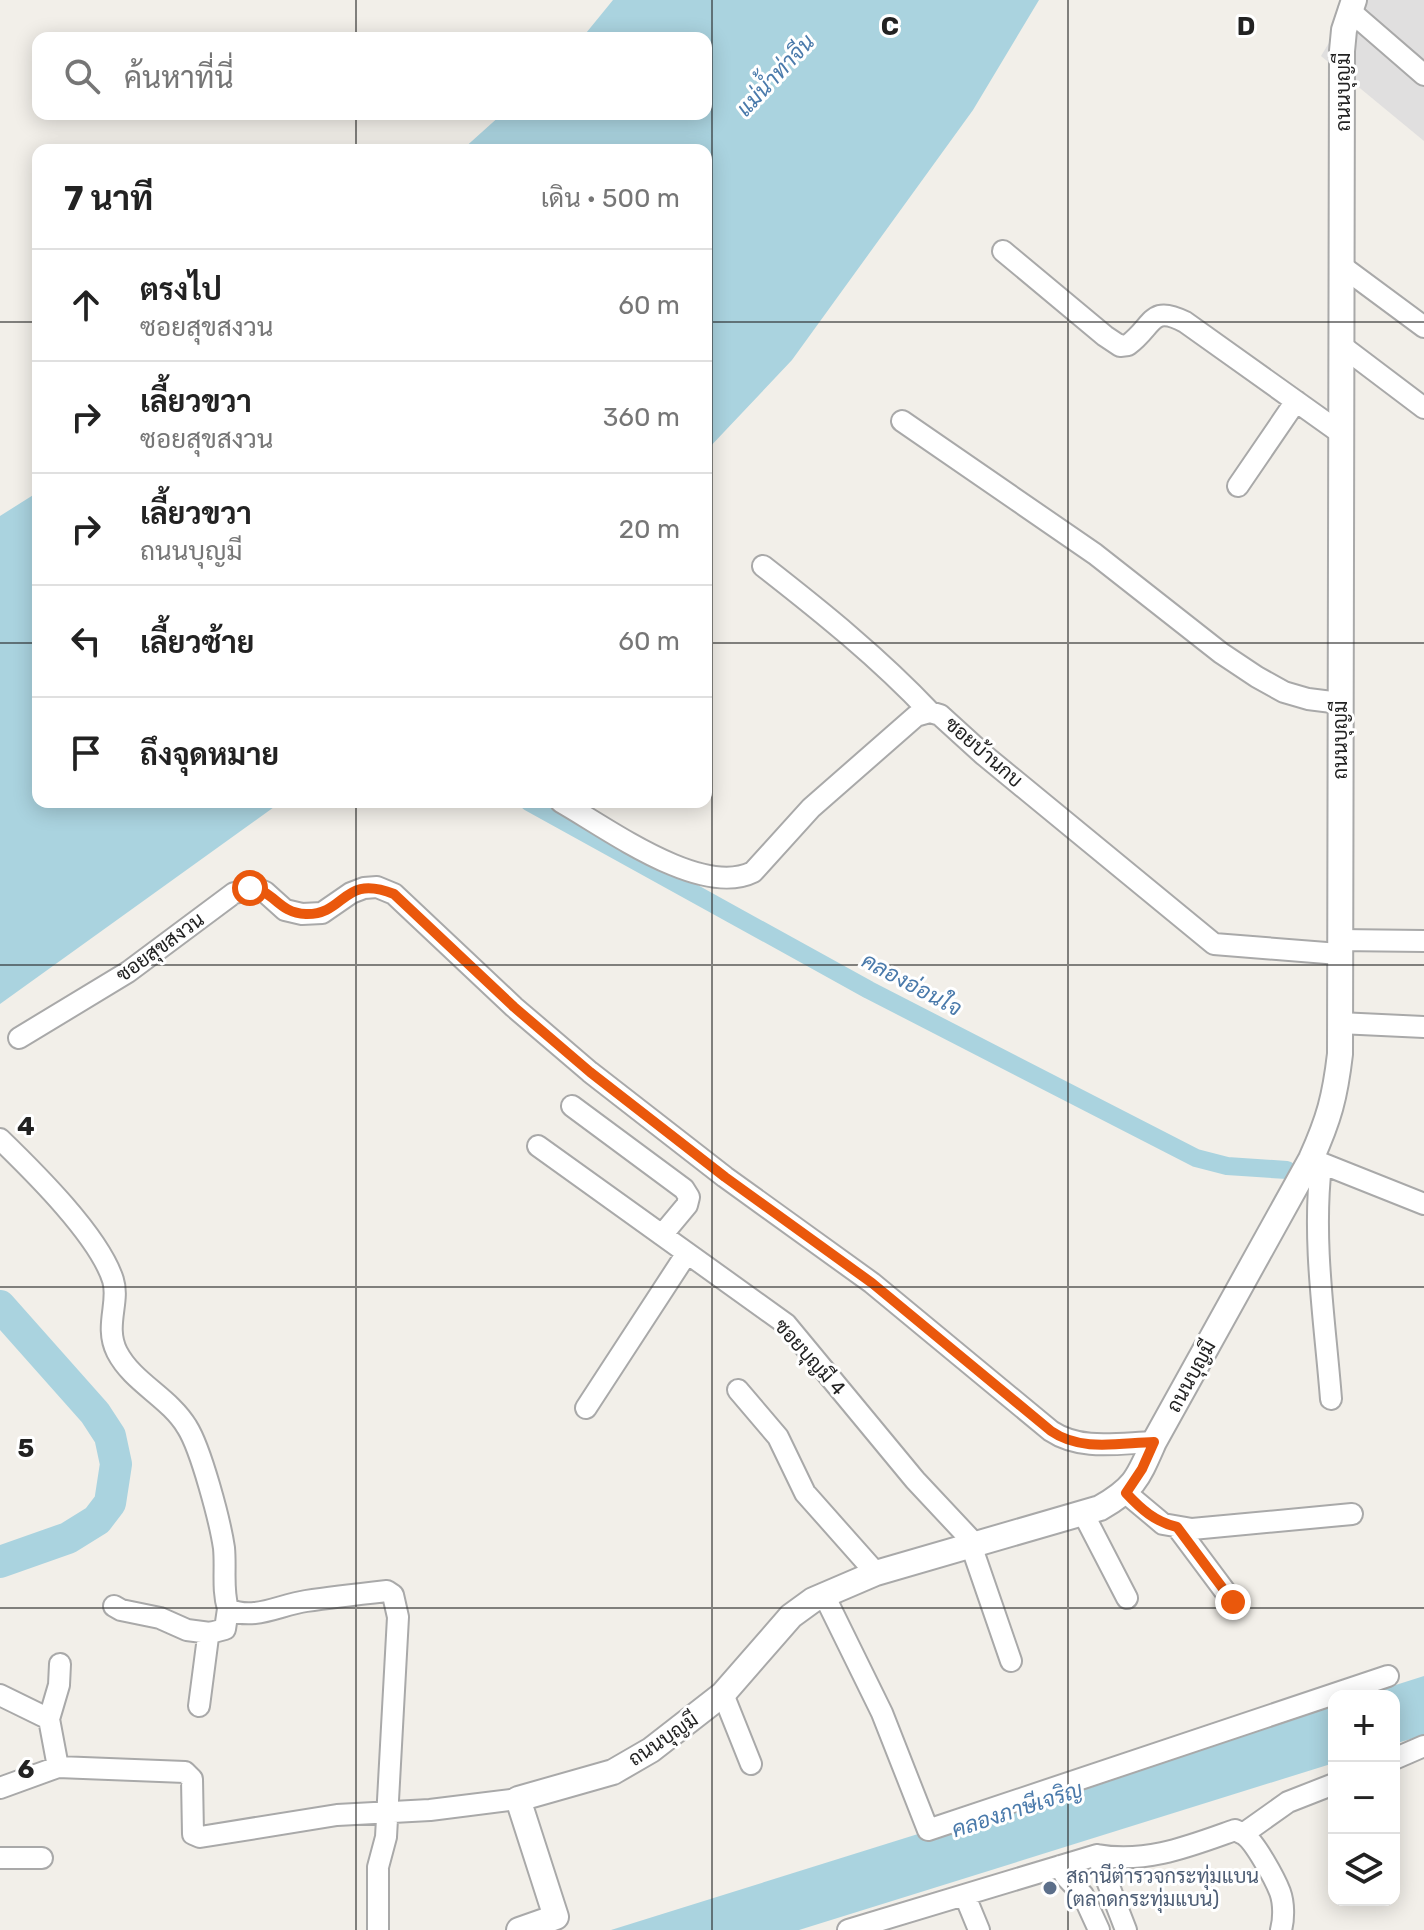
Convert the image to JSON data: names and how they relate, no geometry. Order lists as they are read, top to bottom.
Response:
{
  "streets": {
    "street": [
      "ถนนบุญมี",
      "ซอยบ้านกบ",
      "ซอยสุขสงวน",
      "ซอยบุญมี 4"
    ]
  },
  "crossings": [
    ["ถนนบุญมี", "ซอยบ้านกบ"],
    ["ถนนบุญมี", "ซอยสุขสงวน"],
    ["ถนนบุญมี", "ซอยบุญมี 4"]
  ],
  "water": ["แม่น้ำท่าจีน", "คลองอ่อนใจ", "คลองภาษีเจริญ"],
  "places": ["สถานีตำรวจกระทุ่มแบน (ตลาดกระทุ่มแบน)"],
  "page": {
    "search": "ค้นหาที่นี่",
    "heading": ["7 นาที", "เดิน · 500 m"],
    "list": [
      ["ตรงไป", "ซอยสุขสงวน", "60 m"],
      ["เลี้ยวขวา", "ซอยสุขสงวน", "360 m"],
      ["เลี้ยวขวา", "ถนนบุญมี", "20 m"],
      ["เลี้ยวซ้าย", "60 m"],
      "ถึงจุดหมาย"
    ],
    "map_buttons": ["+", "−"]
  },
  "grid": {
    "columns": ["C", "D"],
    "rows": ["4", "5", "6"]
  }
}
